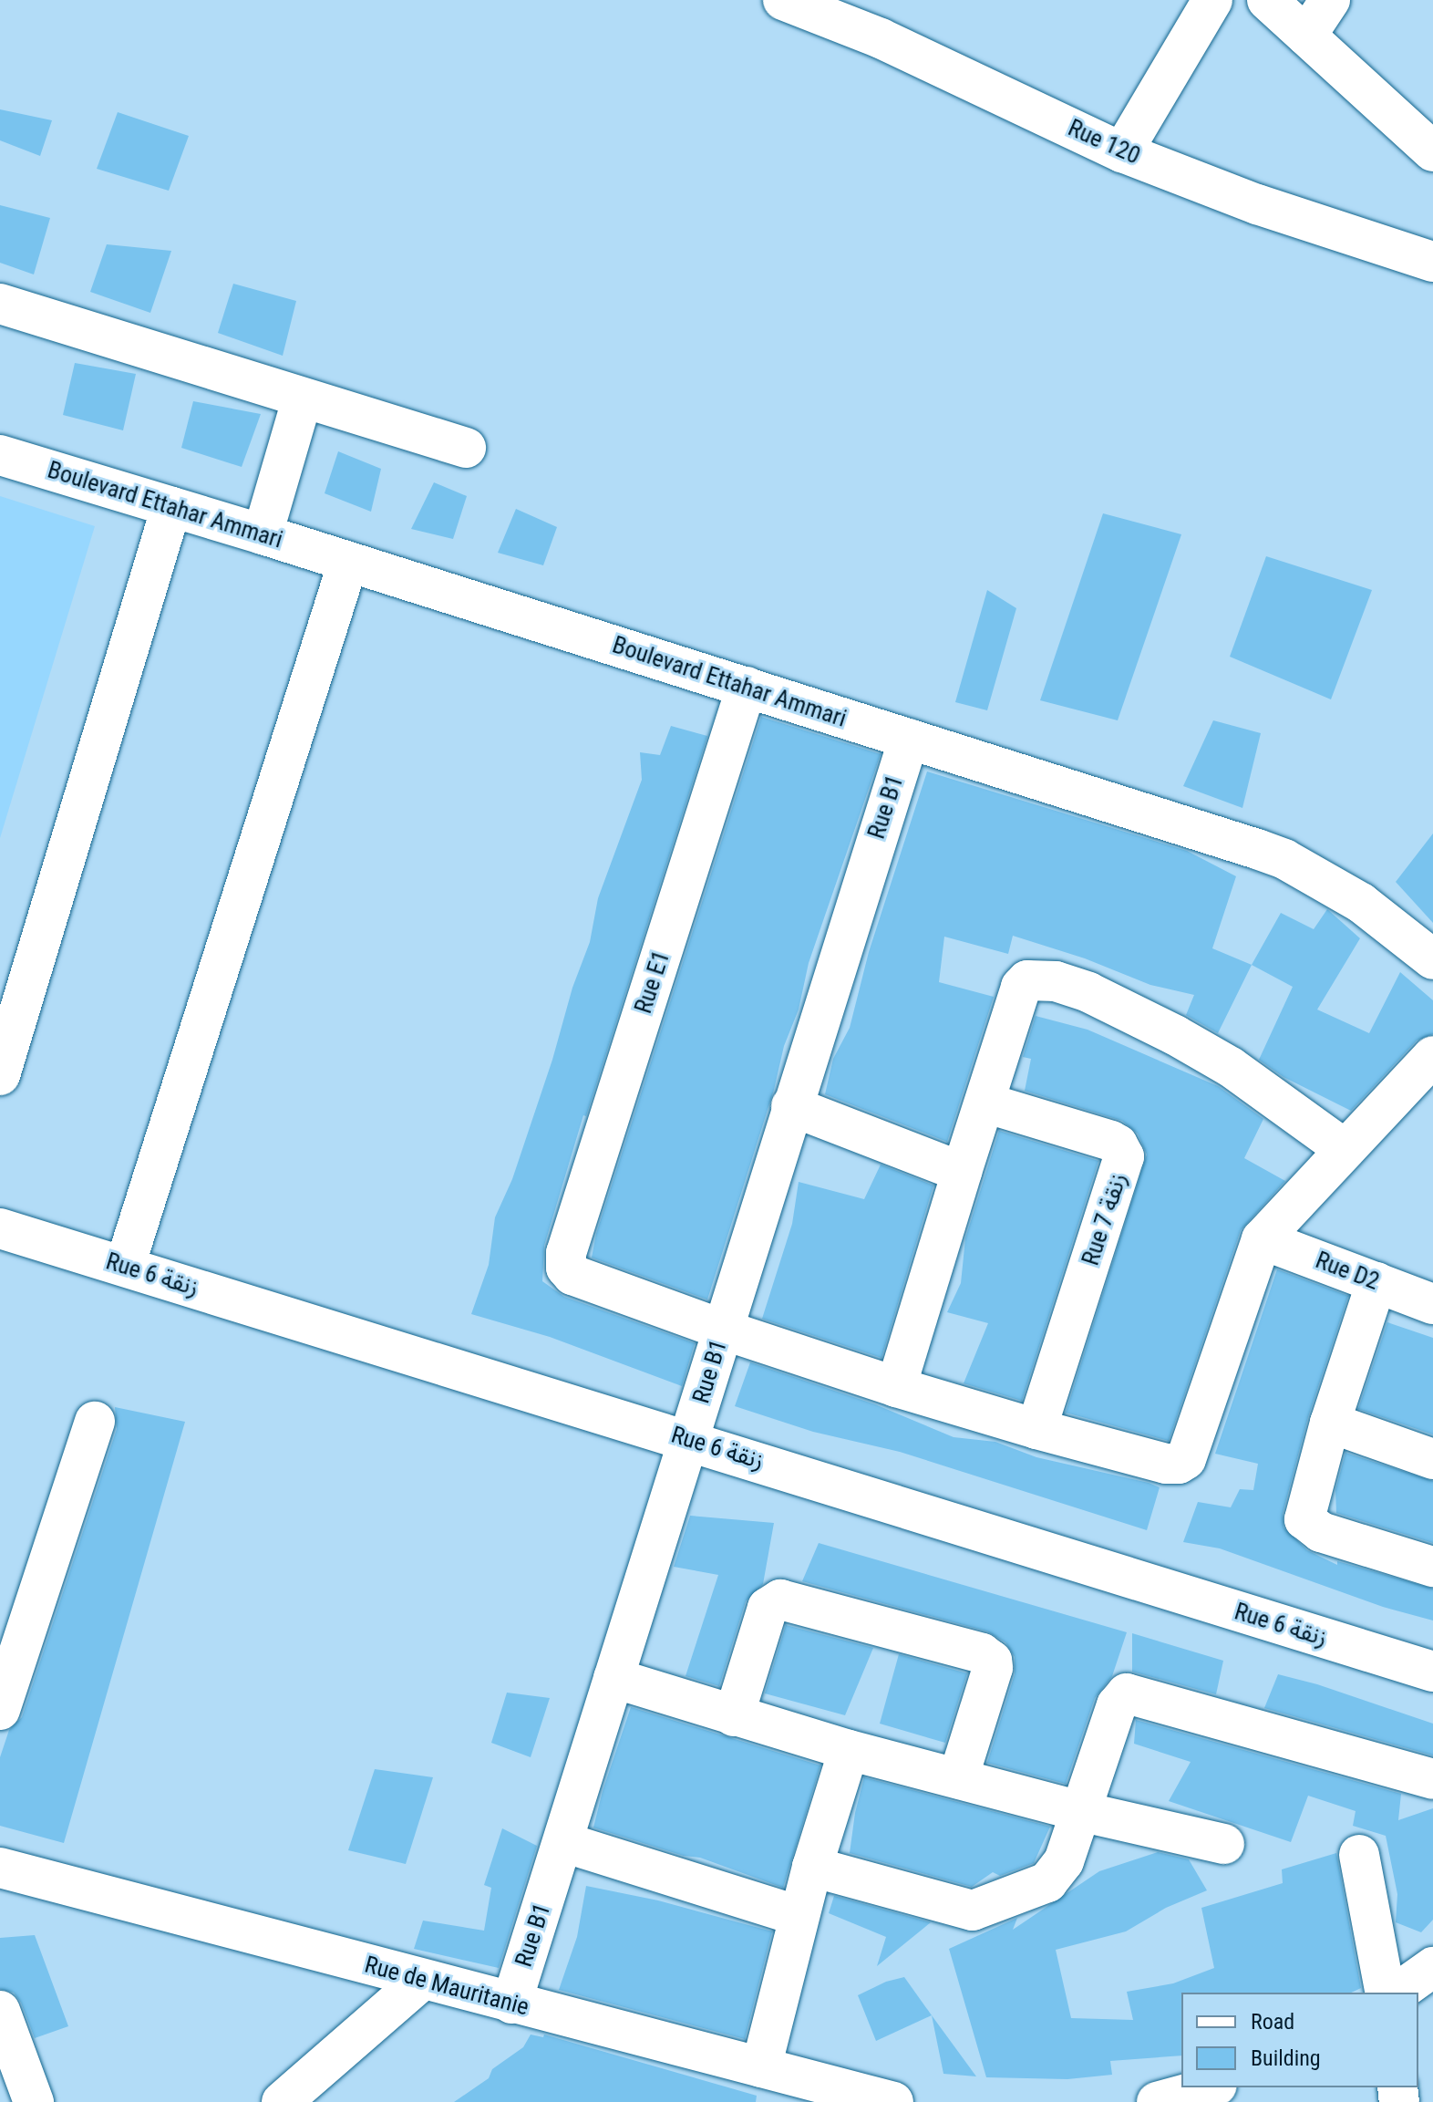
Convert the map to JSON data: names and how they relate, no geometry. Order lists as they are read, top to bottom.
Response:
{
  "streets": {
    "street": [
      "Rue 120",
      "Boulevard Ettahar Ammari",
      "Rue B1",
      "Rue E1",
      "Rue 7 زنقة",
      "Rue D2",
      "Rue 6 زنقة",
      "Rue de Mauritanie"
    ]
  },
  "crossings": [
    ["Boulevard Ettahar Ammari", "Rue B1"],
    ["Boulevard Ettahar Ammari", "Rue E1"],
    ["Rue B1", "Rue E1"],
    ["Rue B1", "Rue 6 زنقة"],
    ["Rue B1", "Rue de Mauritanie"]
  ],
  "legend": ["Road", "Building"]
}
